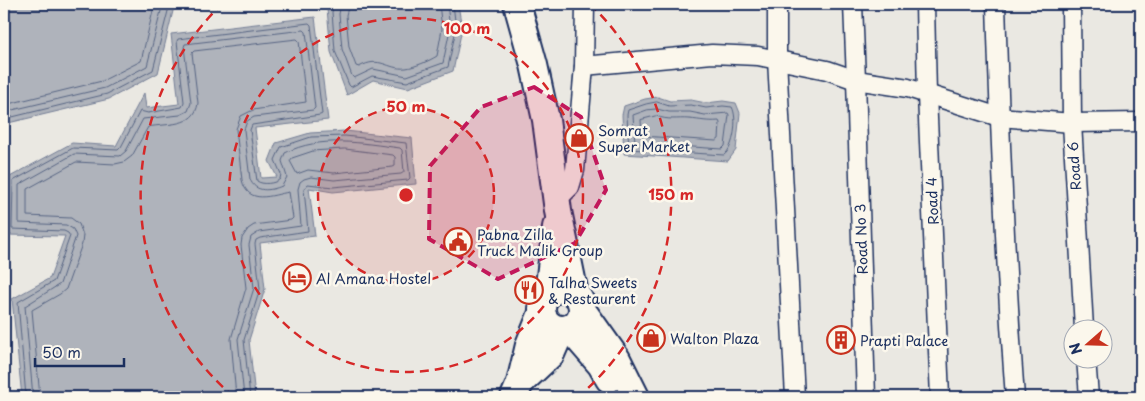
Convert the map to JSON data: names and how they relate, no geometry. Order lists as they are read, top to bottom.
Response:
{
  "streets": {
    "street": ["Road 6", "Road 4", "Road No 3"]
  },
  "places": {
    "shop": ["Somrat Super Market", "Walton Plaza"],
    "public building": ["Pabna Zilla Truck Malik Group"],
    "hotel": ["Al Amana Hostel"],
    "restaurant": ["Talha Sweets & Restaurent"],
    "building": ["Prapti Palace"]
  },
  "scale_bar": "50 m",
  "north": "left",
  "rings": ["100 m", "50 m", "150 m"]
}
